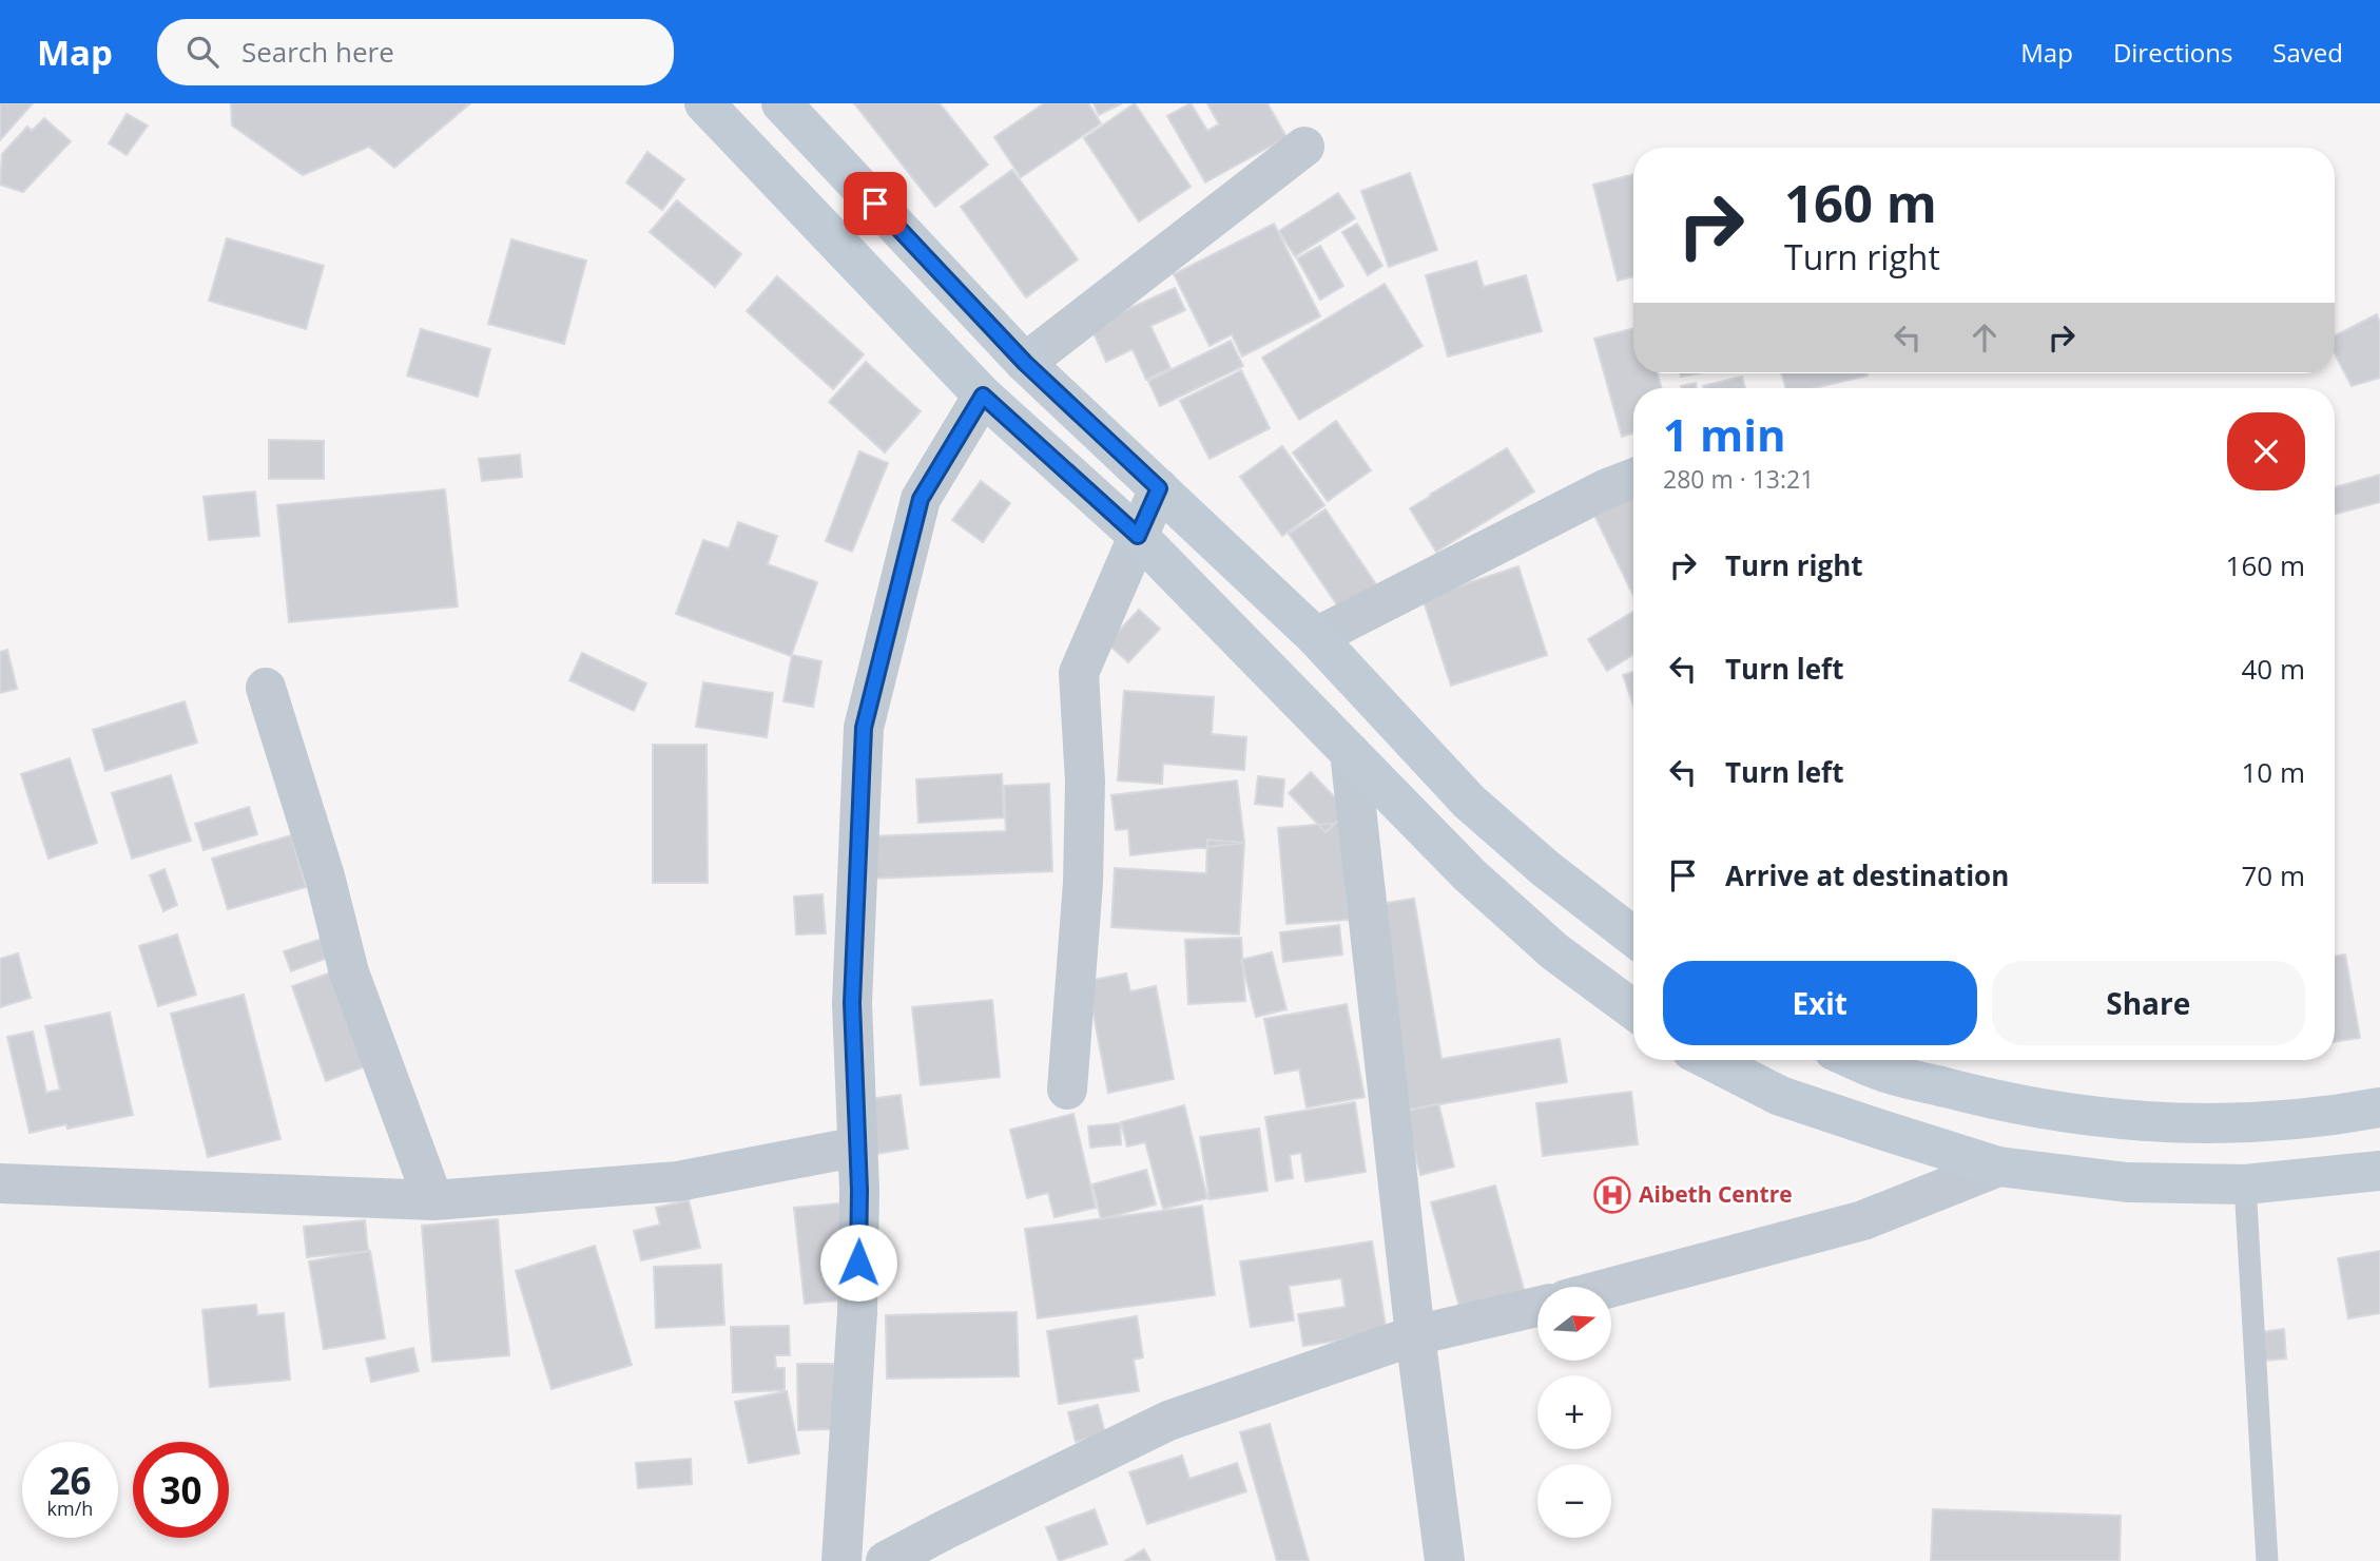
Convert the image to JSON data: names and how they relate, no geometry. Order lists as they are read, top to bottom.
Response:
{
  "places": {
    "hospital": ["Aibeth Centre"]
  },
  "north": "right",
  "page": {
    "header": "Map",
    "search": "Search here",
    "nav": ["Map", "Directions", "Saved"],
    "turn": ["160 m", "Turn right"],
    "heading": ["1 min", "280 m · 13:21"],
    "list": [
      {
        "name": "Turn right",
        "value": "160 m"
      },
      {
        "name": "Turn left",
        "value": "40 m"
      },
      {
        "name": "Turn left",
        "value": "10 m"
      },
      {
        "name": "Arrive at destination",
        "value": "70 m"
      }
    ],
    "buttons": ["Exit", "Share"],
    "map_buttons": ["+", "−"],
    "speed": "26 km/h",
    "limit": "30"
  }
}
